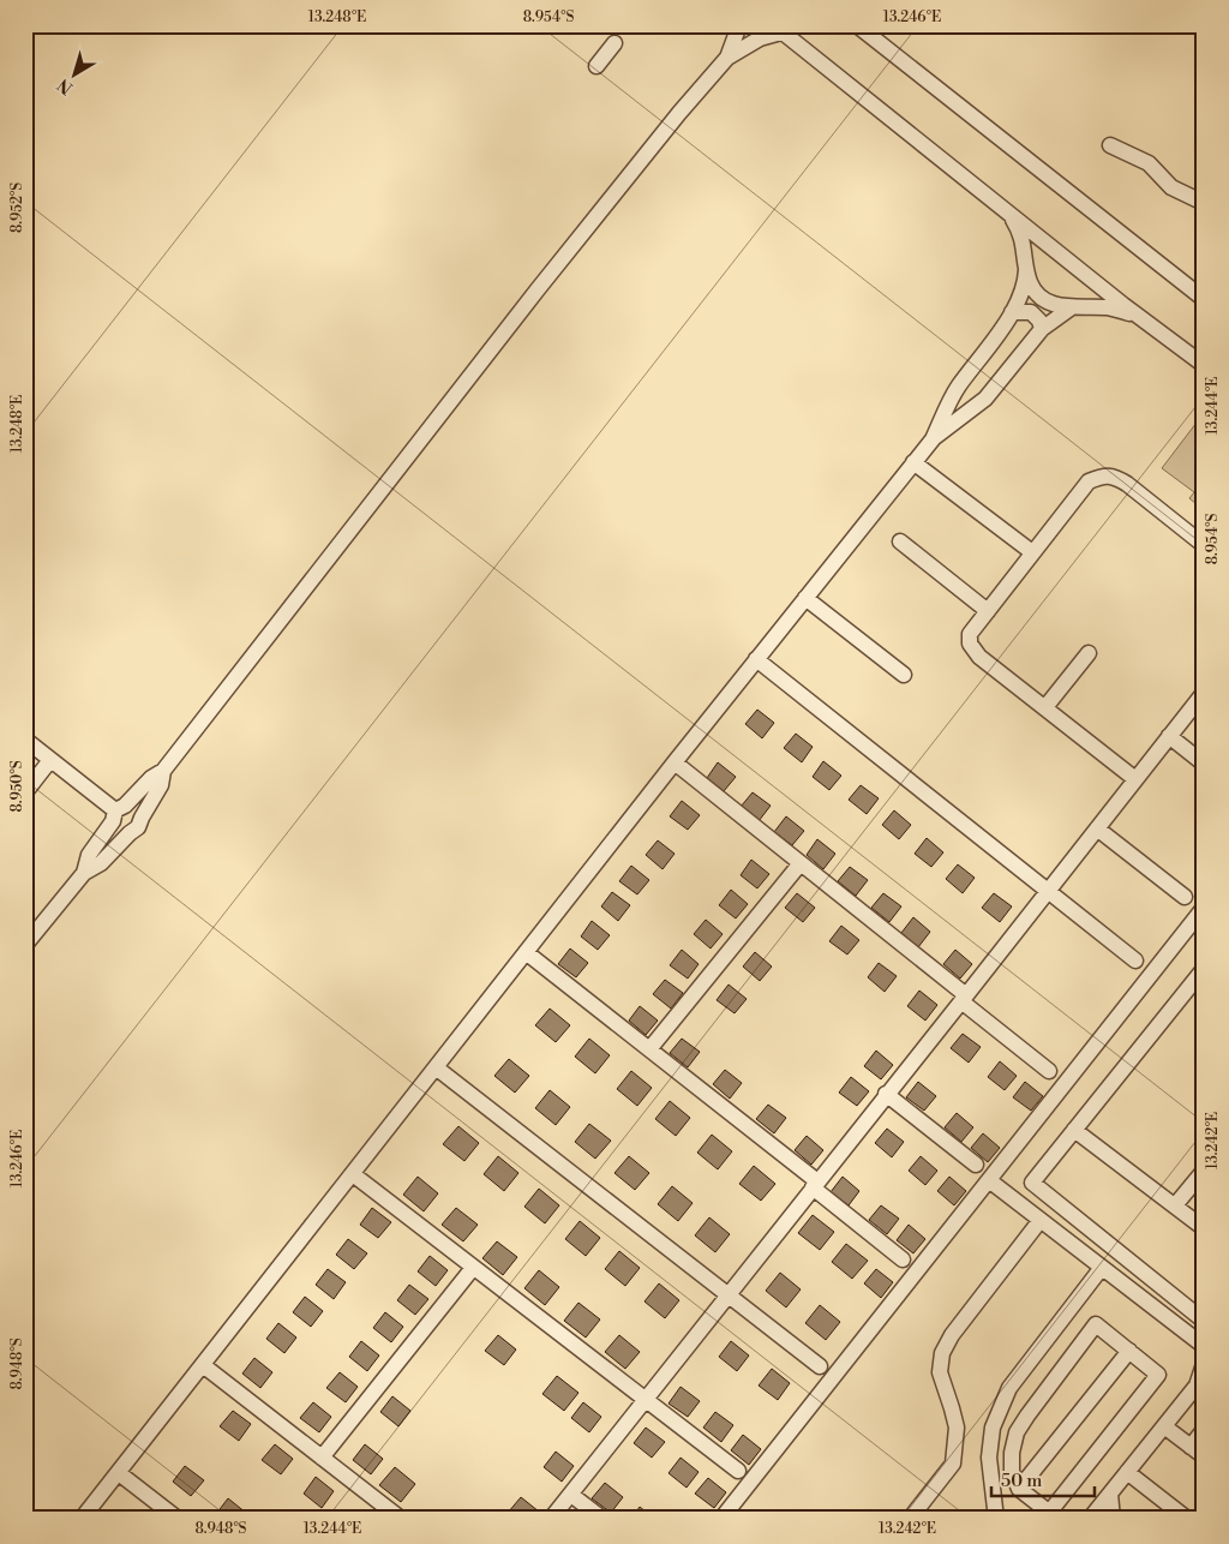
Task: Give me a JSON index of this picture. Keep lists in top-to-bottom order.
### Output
{
  "scale_bar": "50 m",
  "north": "bottom left",
  "coordinates": [
    "13.248°E",
    "8.954°S",
    "13.246°E",
    "8.952°S",
    "13.244°E",
    "8.950°S",
    "13.242°E",
    "8.948°S"
  ]
}
